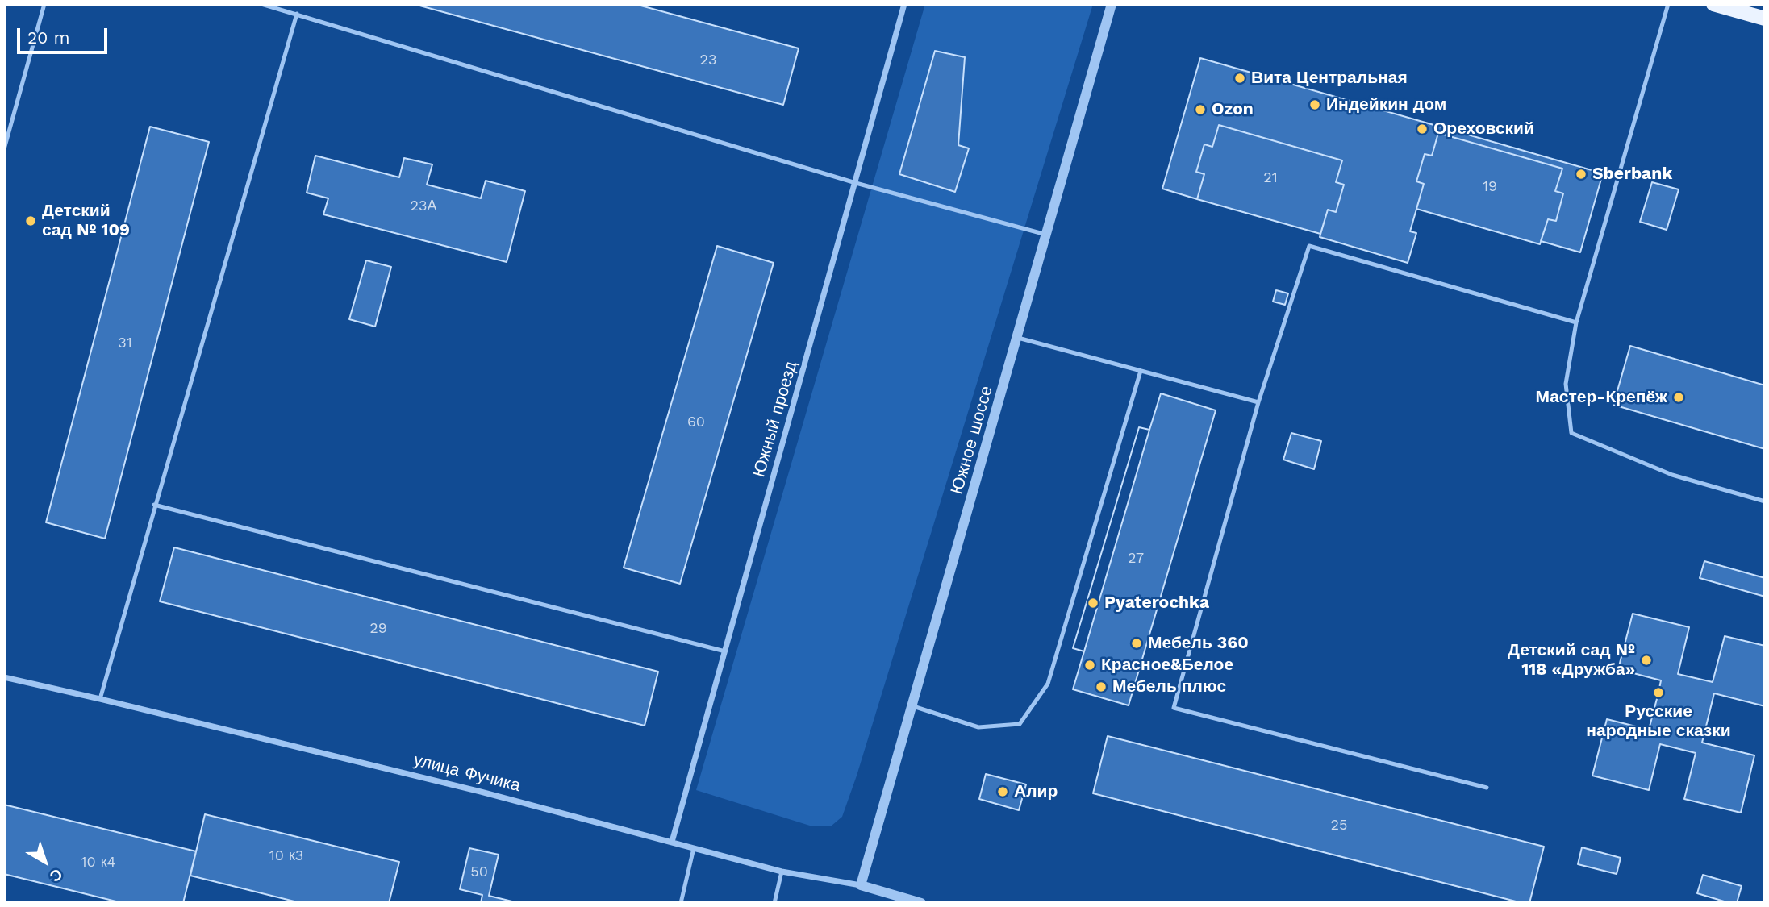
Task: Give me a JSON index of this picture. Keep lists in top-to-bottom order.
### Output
{
  "streets": {
    "street": ["Южный проезд", "Южное шоссе", "улица Фучика"]
  },
  "crossings": [
    ["Южный проезд", "улица Фучика"],
    ["Южное шоссе", "улица Фучика"]
  ],
  "places": [
    "Вита Центральная",
    "Индейкин дом",
    "Ozon",
    "Ореховский",
    "Sberbank",
    "Детский сад № 109",
    "Мастер-Крепёж",
    "Pyaterochka",
    "Мебель 360",
    "Детский сад № 118 «Дружба»",
    "Красное&Белое",
    "Мебель плюс",
    "Русские народные сказки",
    "Алир"
  ],
  "house_numbers": [
    "23",
    "21",
    "19",
    "23А",
    "31",
    "60",
    "27",
    "29",
    "25",
    "10 к3",
    "10 к4",
    "50"
  ],
  "scale_bar": "20 m",
  "north": "bottom right"
}
